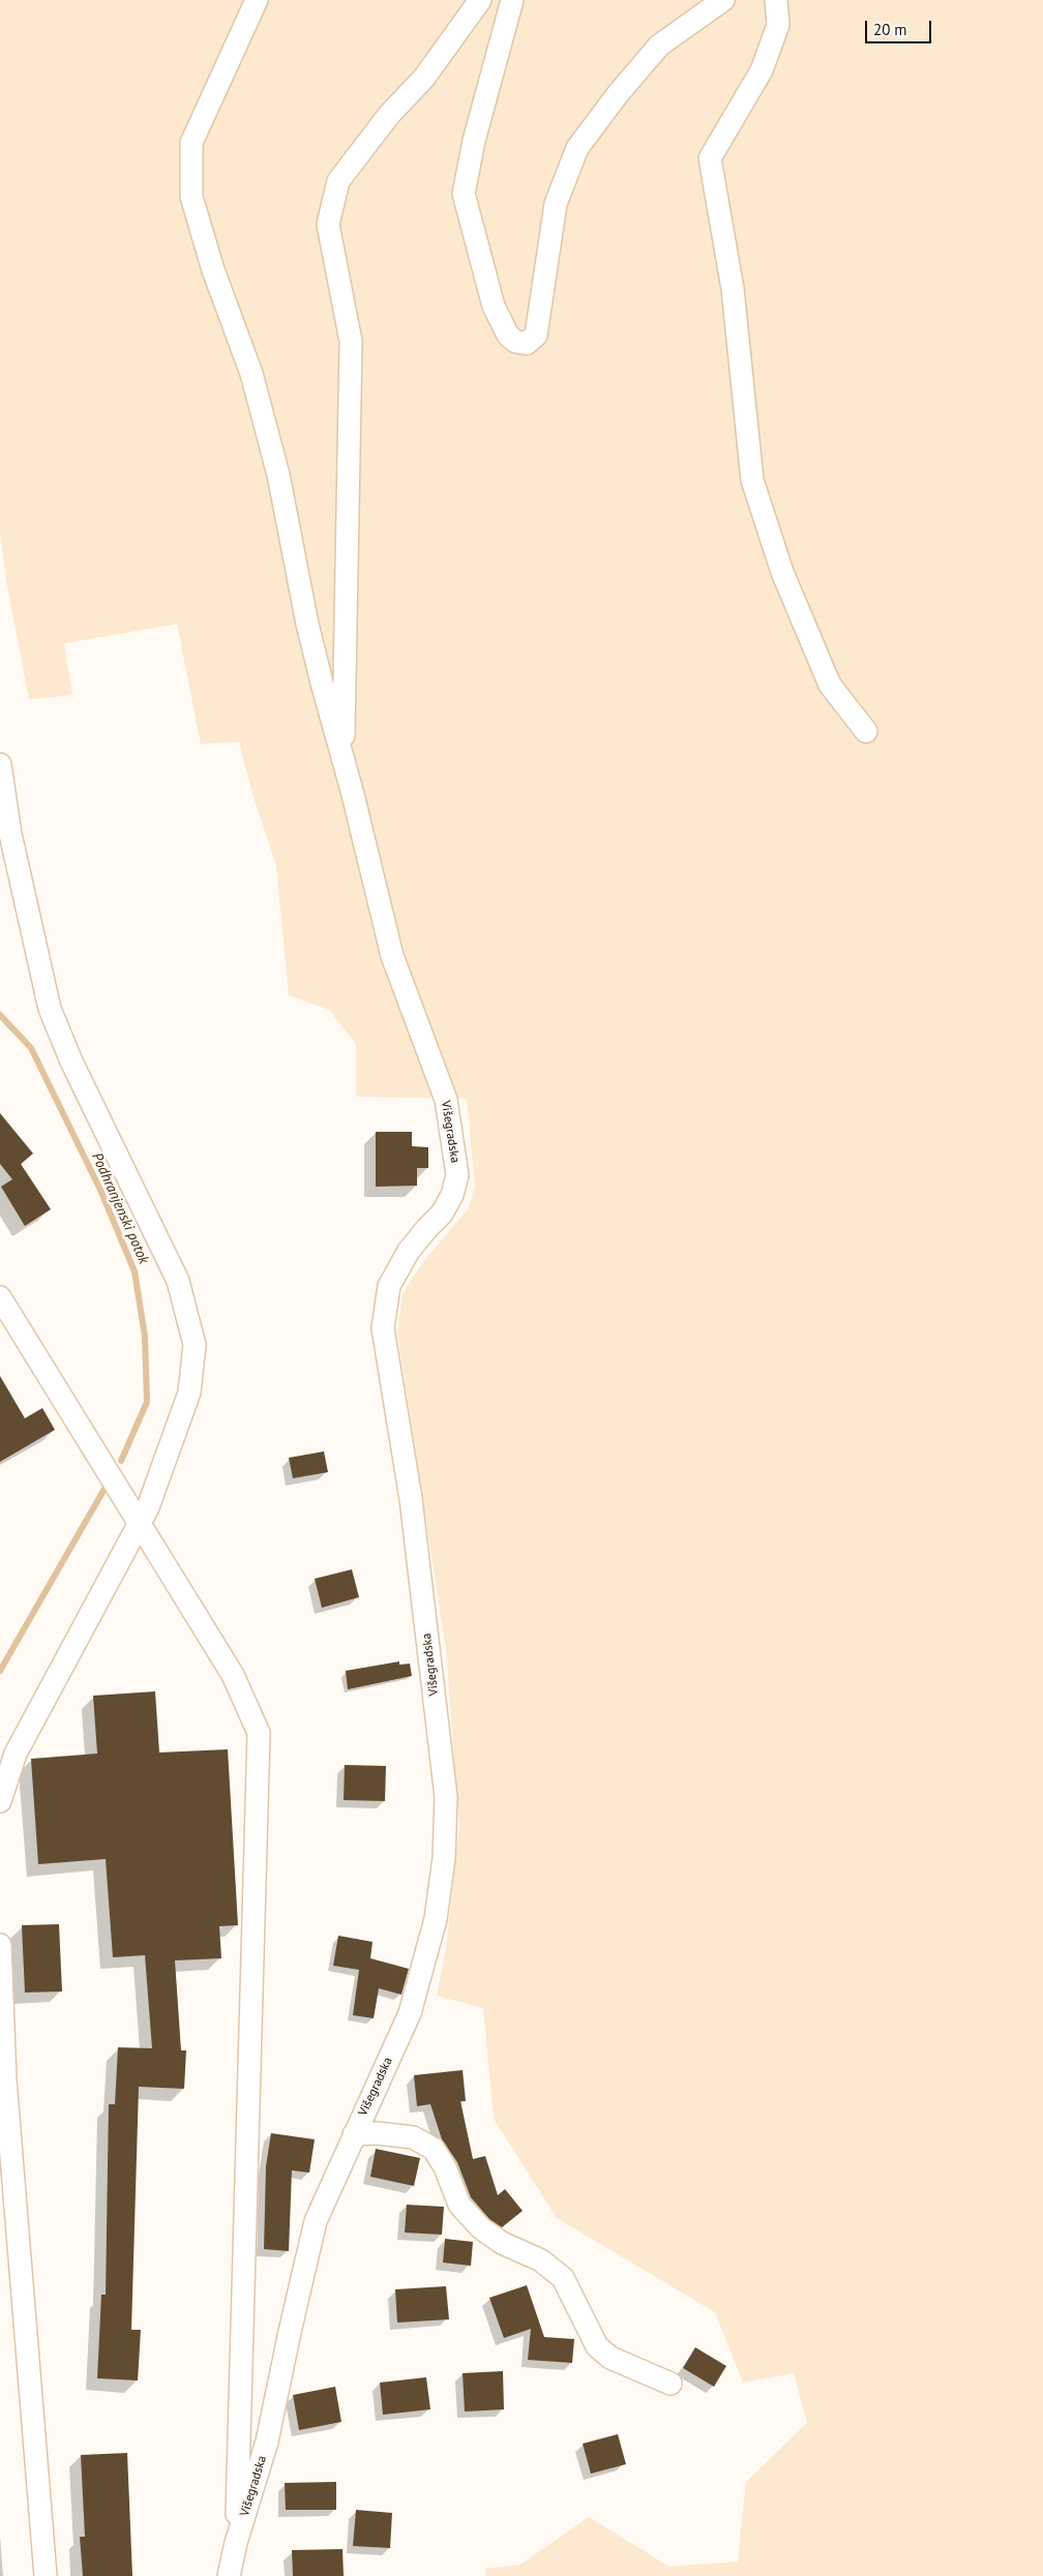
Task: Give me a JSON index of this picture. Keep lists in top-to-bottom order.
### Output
{
  "streets": {
    "street": ["Višegradska"]
  },
  "water": ["Podhranjenski potok"],
  "scale_bar": "20 m"
}
